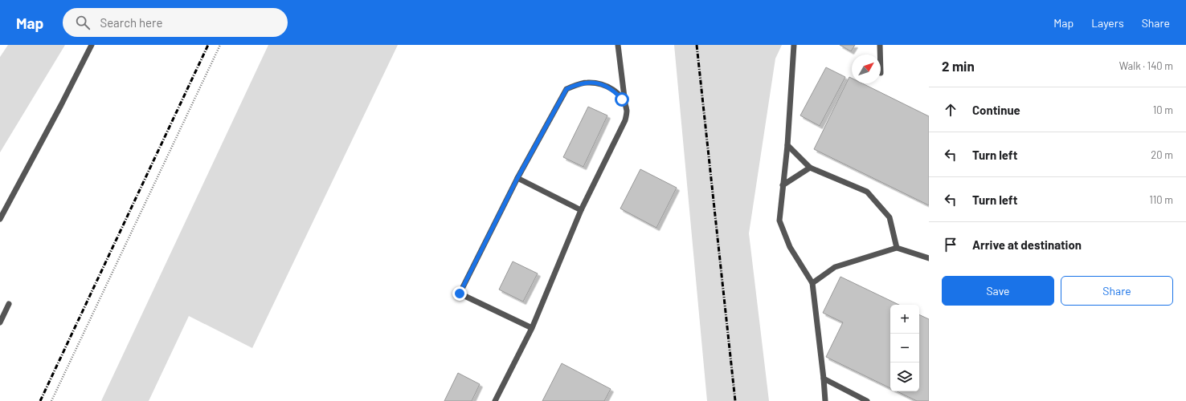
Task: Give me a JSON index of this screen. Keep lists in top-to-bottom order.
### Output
{
  "north": "top right",
  "page": {
    "header": "Map",
    "search": "Search here",
    "nav": ["Map", "Layers", "Share"],
    "heading": ["2 min", "Walk · 140 m"],
    "list": [
      ["Continue", "10 m"],
      ["Turn left", "20 m"],
      ["Turn left", "110 m"],
      "Arrive at destination"
    ],
    "buttons": ["Save", "Share"],
    "map_buttons": ["+", "−"]
  }
}
